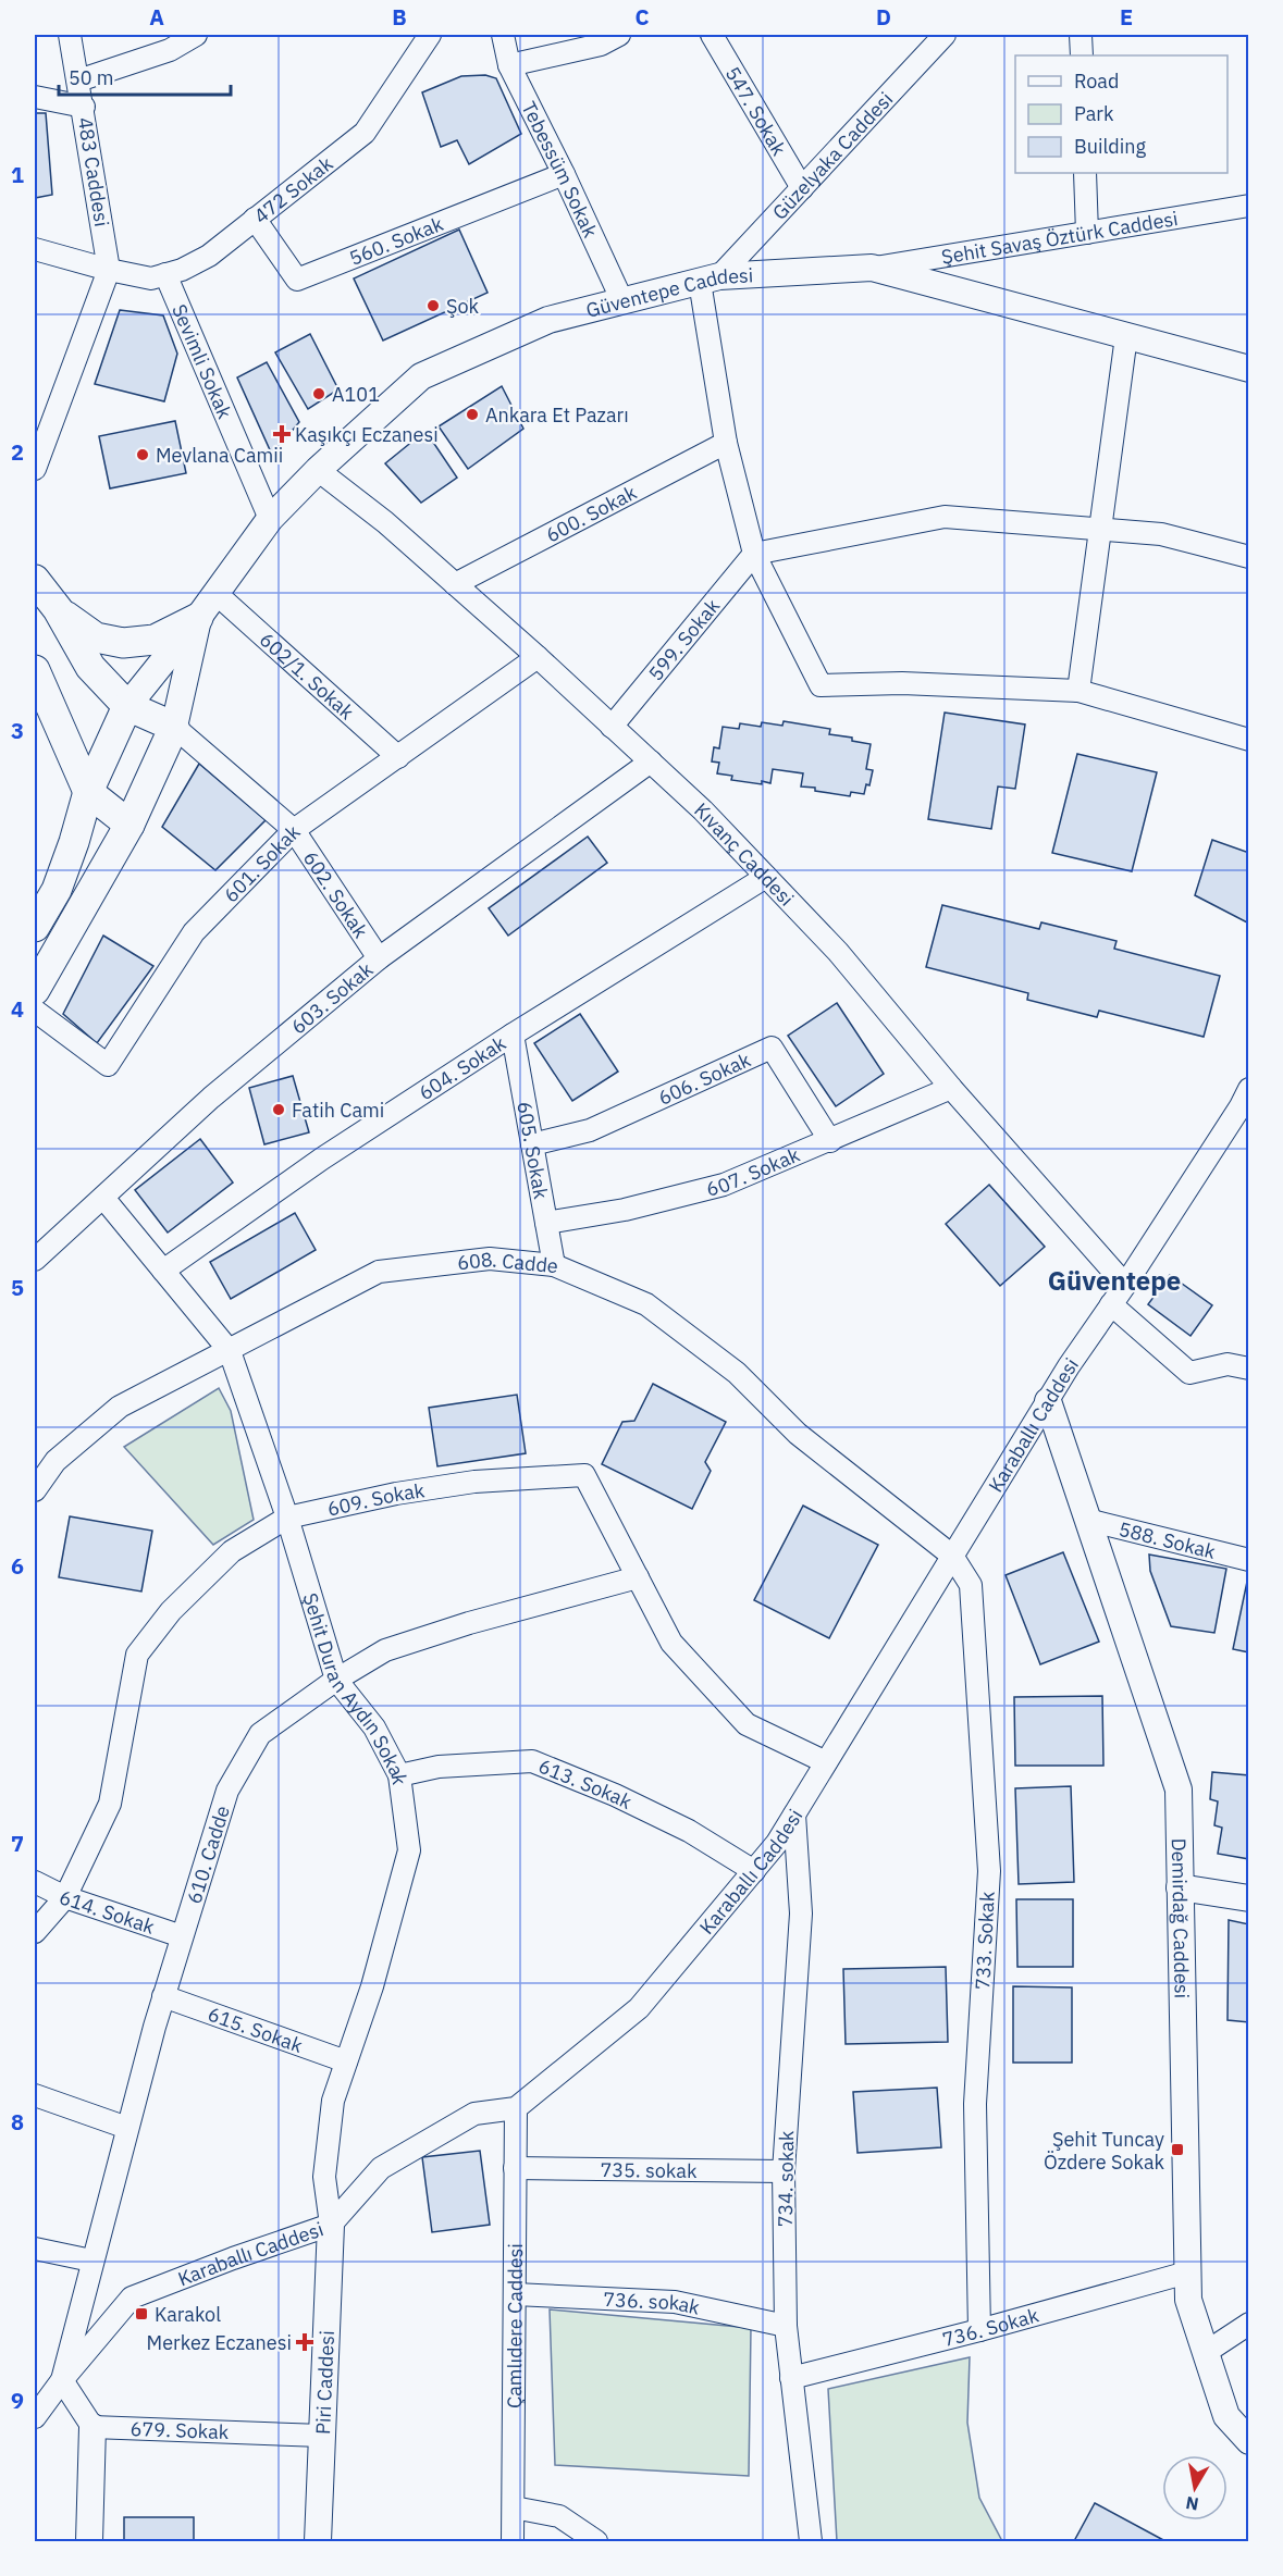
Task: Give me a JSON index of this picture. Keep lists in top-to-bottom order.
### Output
{
  "streets": {
    "street": [
      "547. Sokak",
      "Güzelyaka Caddesi",
      "Tebessüm Sokak",
      "483 Caddesi",
      "472 Sokak",
      "Şehit Savaş Öztürk Caddesi",
      "560. Sokak",
      "Güventepe Caddesi",
      "Sevimli Sokak",
      "600. Sokak",
      "599. Sokak",
      "602/1. Sokak",
      "Kıvanç Caddesi",
      "601. Sokak",
      "602. Sokak",
      "603. Sokak",
      "604. Sokak",
      "606. Sokak",
      "605. Sokak",
      "607. Sokak",
      "608. Cadde",
      "Karaballı Caddesi",
      "609. Sokak",
      "588. Sokak",
      "Şehit Duran Aydın Sokak",
      "613. Sokak",
      "610. Cadde",
      "614. Sokak",
      "Demirdağ Caddesi",
      "733. Sokak",
      "615. Sokak",
      "735. sokak",
      "734. sokak",
      "736. sokak",
      "Çamlıdere Caddesi",
      "736. Sokak",
      "Piri Caddesi",
      "679. Sokak"
    ]
  },
  "crossings": [
    ["547. Sokak", "Güzelyaka Caddesi"],
    ["Güzelyaka Caddesi", "Güventepe Caddesi"],
    ["Tebessüm Sokak", "560. Sokak"],
    ["Tebessüm Sokak", "Güventepe Caddesi"],
    ["483 Caddesi", "472 Sokak"],
    ["472 Sokak", "560. Sokak"],
    ["472 Sokak", "Sevimli Sokak"],
    ["Şehit Savaş Öztürk Caddesi", "Güventepe Caddesi"],
    ["Güventepe Caddesi", "Sevimli Sokak"],
    ["Güventepe Caddesi", "602/1. Sokak"],
    ["Güventepe Caddesi", "Kıvanç Caddesi"],
    ["600. Sokak", "Kıvanç Caddesi"],
    ["599. Sokak", "Kıvanç Caddesi"],
    ["602/1. Sokak", "601. Sokak"],
    ["Kıvanç Caddesi", "601. Sokak"],
    ["Kıvanç Caddesi", "603. Sokak"],
    ["Kıvanç Caddesi", "604. Sokak"],
    ["Kıvanç Caddesi", "607. Sokak"],
    ["Kıvanç Caddesi", "Karaballı Caddesi"],
    ["601. Sokak", "602. Sokak"],
    ["602. Sokak", "603. Sokak"],
    ["603. Sokak", "Şehit Duran Aydın Sokak"],
    ["604. Sokak", "605. Sokak"],
    ["604. Sokak", "Şehit Duran Aydın Sokak"],
    ["606. Sokak", "605. Sokak"],
    ["606. Sokak", "607. Sokak"],
    ["605. Sokak", "607. Sokak"],
    ["605. Sokak", "608. Cadde"],
    ["608. Cadde", "Karaballı Caddesi"],
    ["608. Cadde", "Şehit Duran Aydın Sokak"],
    ["608. Cadde", "733. Sokak"],
    ["Karaballı Caddesi", "609. Sokak"],
    ["Karaballı Caddesi", "Şehit Duran Aydın Sokak"],
    ["Karaballı Caddesi", "613. Sokak"],
    ["Karaballı Caddesi", "610. Cadde"],
    ["Karaballı Caddesi", "Demirdağ Caddesi"],
    ["Karaballı Caddesi", "733. Sokak"],
    ["Karaballı Caddesi", "734. sokak"],
    ["Karaballı Caddesi", "Çamlıdere Caddesi"],
    ["Karaballı Caddesi", "Piri Caddesi"],
    ["609. Sokak", "Şehit Duran Aydın Sokak"],
    ["609. Sokak", "610. Cadde"],
    ["609. Sokak", "614. Sokak"],
    ["588. Sokak", "Demirdağ Caddesi"],
    ["Şehit Duran Aydın Sokak", "613. Sokak"],
    ["Şehit Duran Aydın Sokak", "610. Cadde"],
    ["Şehit Duran Aydın Sokak", "615. Sokak"],
    ["Şehit Duran Aydın Sokak", "Piri Caddesi"],
    ["610. Cadde", "614. Sokak"],
    ["610. Cadde", "615. Sokak"],
    ["Demirdağ Caddesi", "736. Sokak"],
    ["733. Sokak", "736. Sokak"],
    ["735. sokak", "734. sokak"],
    ["735. sokak", "Çamlıdere Caddesi"],
    ["734. sokak", "736. sokak"],
    ["734. sokak", "736. Sokak"],
    ["736. sokak", "Çamlıdere Caddesi"],
    ["Piri Caddesi", "679. Sokak"]
  ],
  "districts": ["Güventepe"],
  "places": {
    "other": [
      "Şok",
      "A101",
      "Ankara Et Pazarı",
      "Mevlana Camii",
      "Fatih Cami"
    ],
    "health": ["Kaşıkçı Eczanesi", "Merkez Eczanesi"],
    "transit": ["Şehit Tuncay Özdere Sokak", "Karakol"]
  },
  "legend": ["Road", "Park", "Building"],
  "scale_bar": "50 m",
  "north": "bottom",
  "grid": {
    "columns": [
      "A",
      "B",
      "C",
      "D",
      "E"
    ],
    "rows": [
      "1",
      "2",
      "3",
      "4",
      "5",
      "6",
      "7",
      "8",
      "9"
    ]
  }
}
